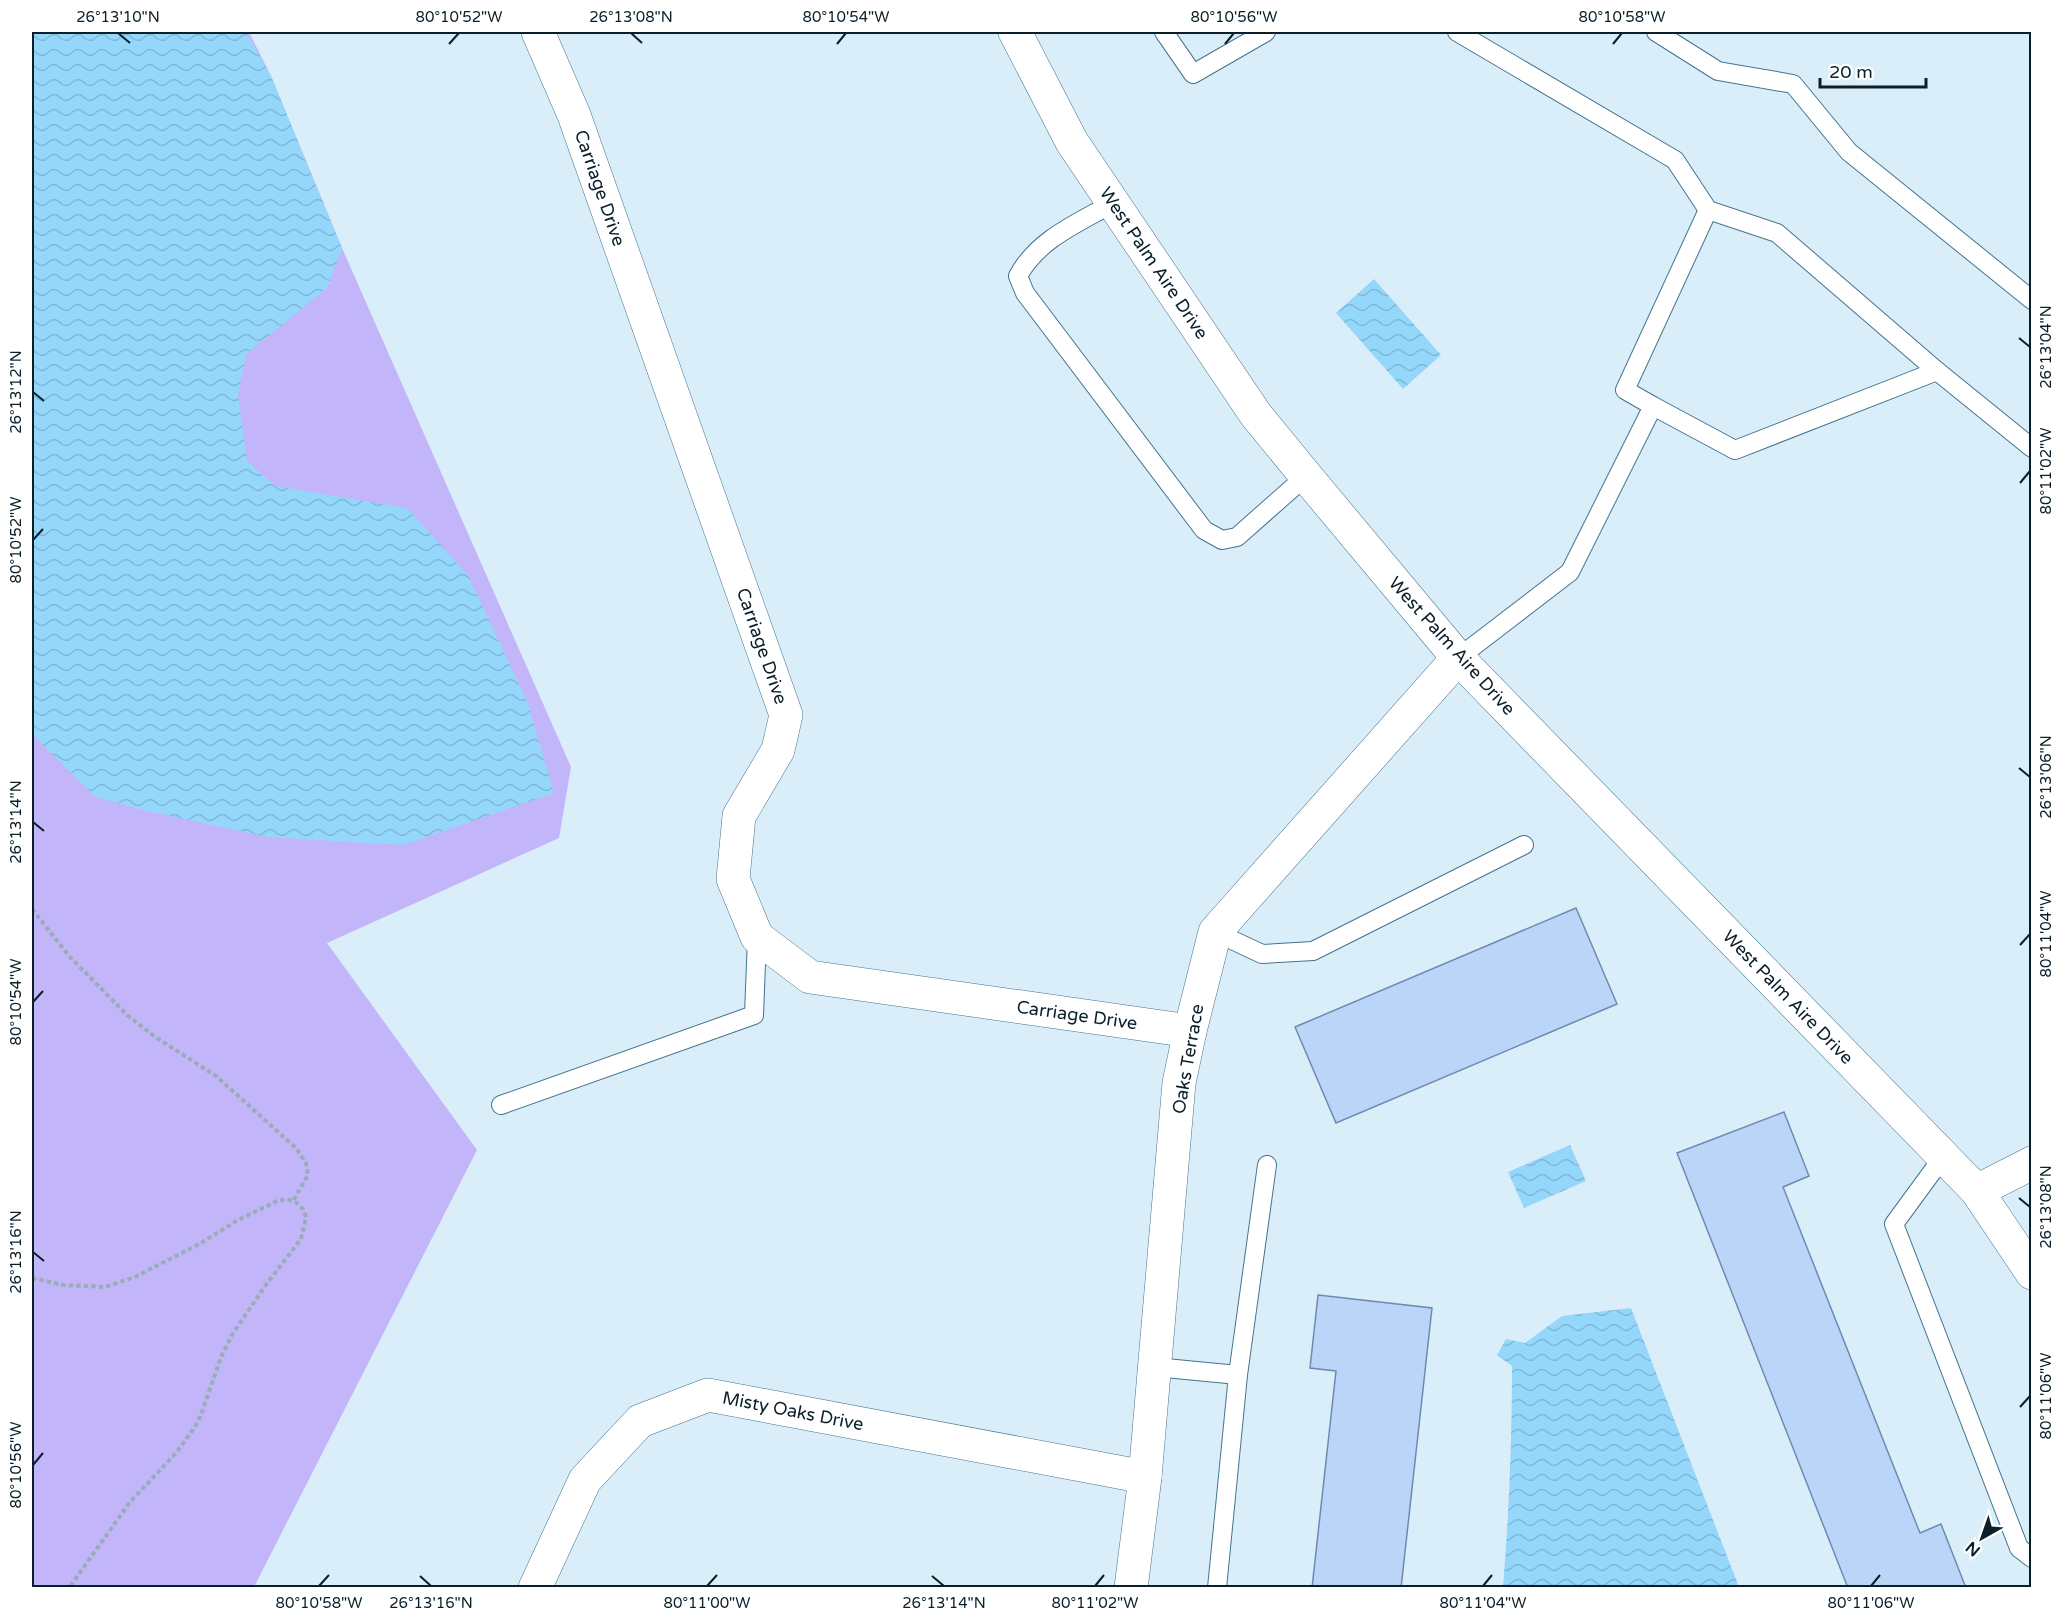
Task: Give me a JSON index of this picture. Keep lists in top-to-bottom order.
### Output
{
  "streets": {
    "street": [
      "Carriage Drive",
      "West Palm Aire Drive",
      "Oaks Terrace",
      "Misty Oaks Drive"
    ]
  },
  "crossings": [
    ["Carriage Drive", "Oaks Terrace"],
    ["West Palm Aire Drive", "Oaks Terrace"],
    ["Oaks Terrace", "Misty Oaks Drive"]
  ],
  "scale_bar": "20 m",
  "north": "bottom left",
  "coordinates": [
    "26°13'10\"N",
    "80°10'52\"W",
    "26°13'08\"N",
    "80°10'54\"W",
    "80°10'56\"W",
    "80°10'58\"W",
    "26°13'04\"N",
    "26°13'12\"N",
    "80°11'02\"W",
    "26°13'06\"N",
    "26°13'14\"N",
    "80°11'04\"W",
    "26°13'16\"N",
    "80°11'06\"W",
    "80°11'00\"W"
  ]
}
